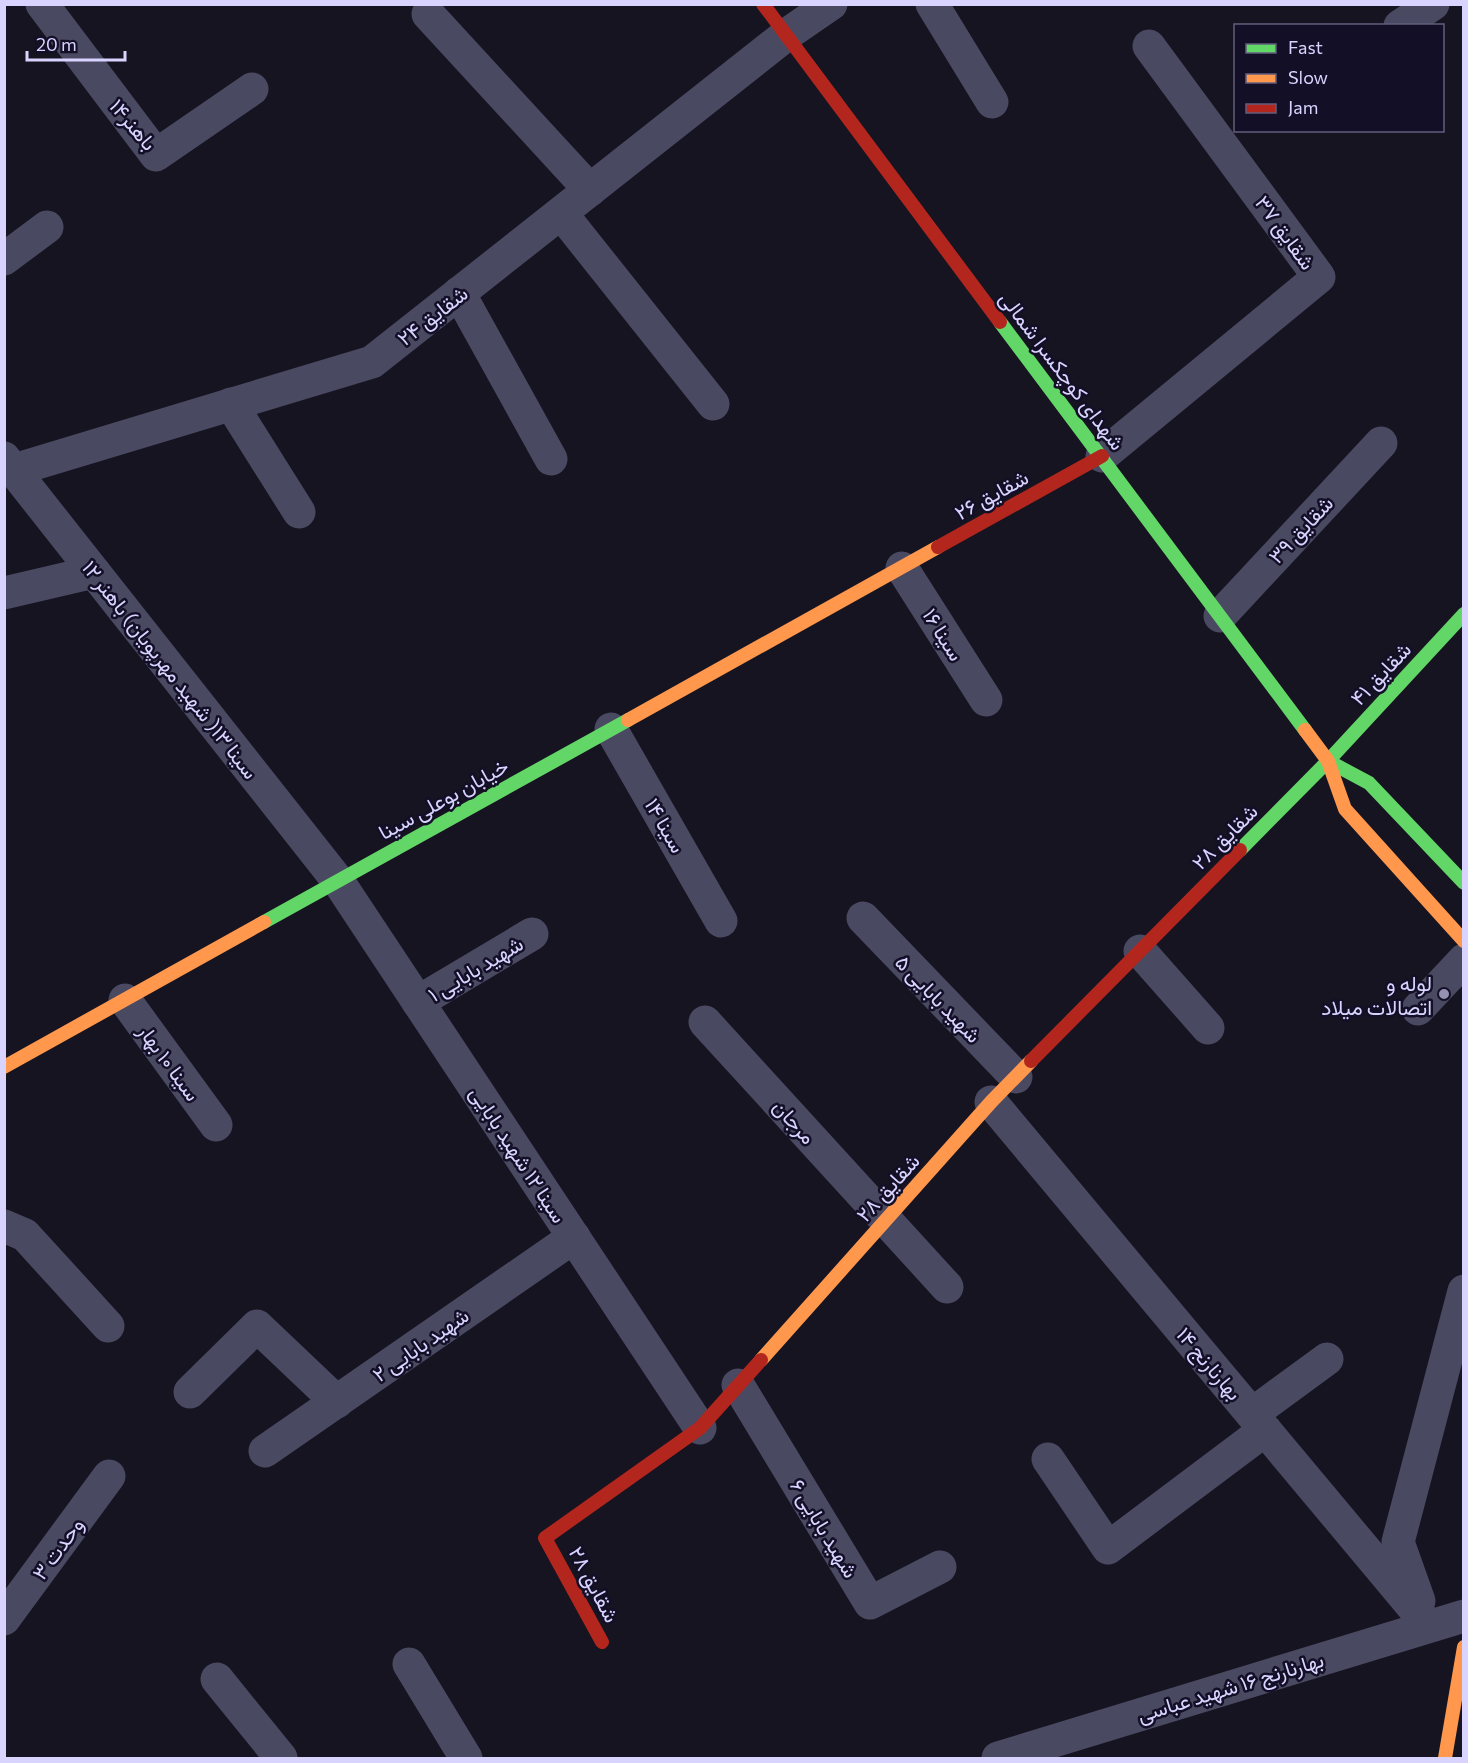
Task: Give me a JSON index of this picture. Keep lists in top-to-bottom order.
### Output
{
  "streets": {
    "main road": [
      "شهدای کوچکسرا شمالی",
      "شقایق ۲۶",
      "شقایق ۴۱",
      "خیابان بوعلی سینا",
      "شقایق ۲۸"
    ],
    "street": [
      "باهنر۱۴",
      "شقایق ۳۷",
      "شقایق ۲۴",
      "شقایق ۳۹",
      "سینا ۱۶",
      "سینا ۱۳( شهید مهرپویان) باهنر ۱۲",
      "سینا ۱۴",
      "شهید بابایی ۱",
      "شهید بابایی ۵",
      "سینا ۱۰ بهار",
      "مرجان",
      "سینا ۱۲ شهید بابایی",
      "شهید بابایی ۲",
      "بهارنارنج ۱۴",
      "شهید بابایی ۶",
      "وحدت ۳",
      "بهارنارنج ۱۶ شهید عباسی"
    ]
  },
  "crossings": [
    ["شقایق ۳۷", "شهدای کوچکسرا شمالی"],
    ["شقایق ۳۷", "شقایق ۲۶"],
    ["شقایق ۲۴", "شهدای کوچکسرا شمالی"],
    ["شقایق ۲۴", "سینا ۱۳( شهید مهرپویان) باهنر ۱۲"],
    ["شهدای کوچکسرا شمالی", "شقایق ۲۶"],
    ["شهدای کوچکسرا شمالی", "شقایق ۳۹"],
    ["شهدای کوچکسرا شمالی", "شقایق ۴۱"],
    ["شهدای کوچکسرا شمالی", "شقایق ۲۸"],
    ["شقایق ۲۶", "سینا ۱۶"],
    ["شقایق ۲۶", "خیابان بوعلی سینا"],
    ["سینا ۱۶", "خیابان بوعلی سینا"],
    ["سینا ۱۳( شهید مهرپویان) باهنر ۱۲", "خیابان بوعلی سینا"],
    ["سینا ۱۳( شهید مهرپویان) باهنر ۱۲", "سینا ۱۲ شهید بابایی"],
    ["شقایق ۴۱", "شقایق ۲۸"],
    ["خیابان بوعلی سینا", "سینا ۱۴"],
    ["خیابان بوعلی سینا", "سینا ۱۰ بهار"],
    ["خیابان بوعلی سینا", "سینا ۱۲ شهید بابایی"],
    ["شقایق ۲۸", "شهید بابایی ۵"],
    ["شقایق ۲۸", "مرجان"],
    ["شقایق ۲۸", "سینا ۱۲ شهید بابایی"],
    ["شقایق ۲۸", "بهارنارنج ۱۴"],
    ["شقایق ۲۸", "شهید بابایی ۶"],
    ["شهید بابایی ۱", "سینا ۱۲ شهید بابایی"],
    ["سینا ۱۲ شهید بابایی", "شهید بابایی ۲"],
    ["بهارنارنج ۱۴", "بهارنارنج ۱۶ شهید عباسی"]
  ],
  "places": ["لوله و اتصالات میلاد"],
  "legend": ["Fast", "Slow", "Jam"],
  "scale_bar": "20 m"
}
